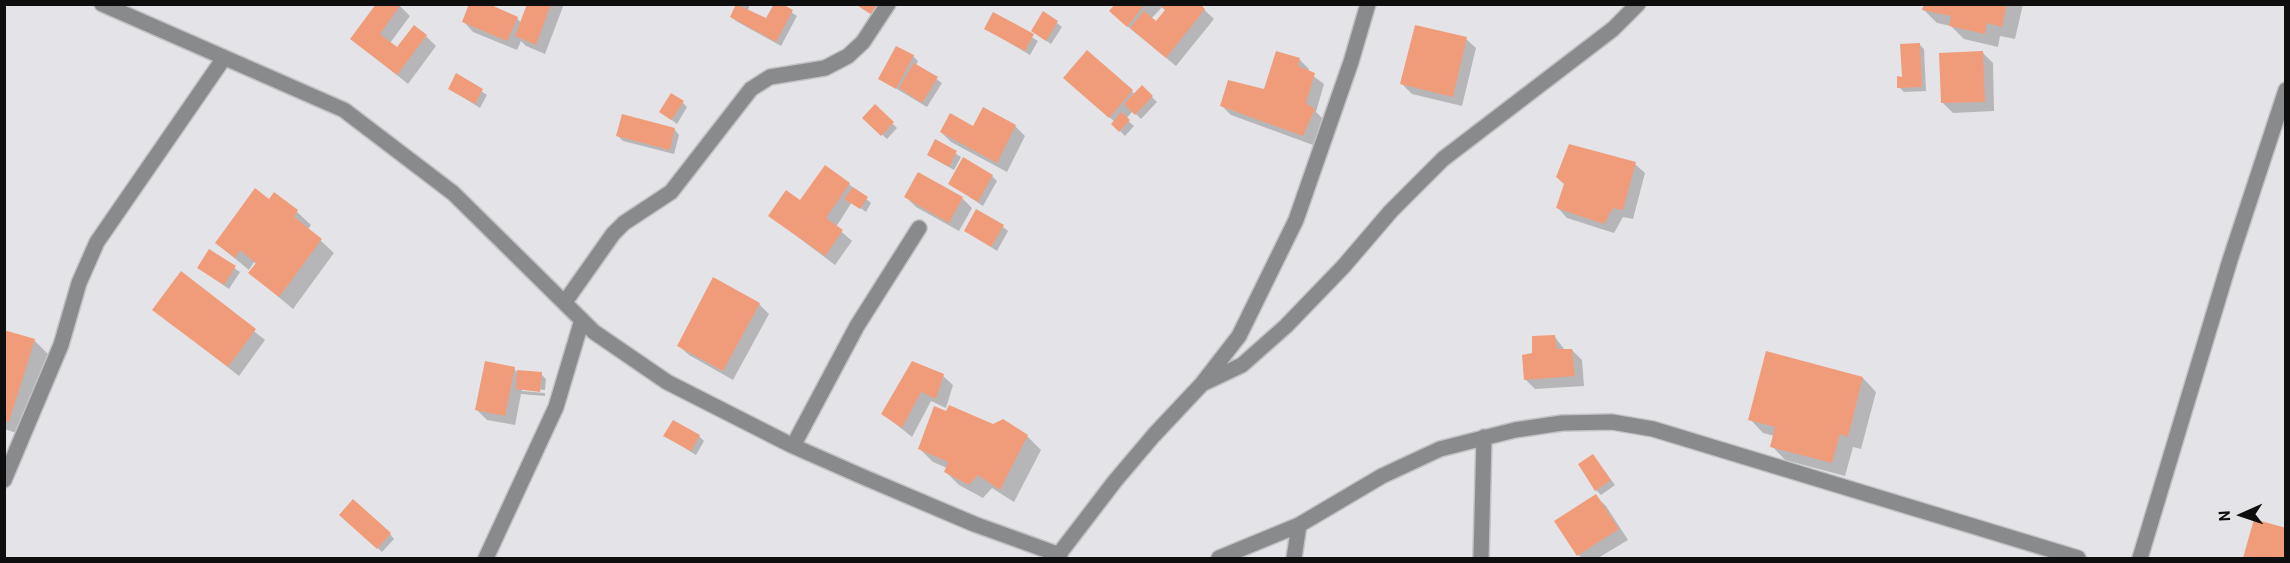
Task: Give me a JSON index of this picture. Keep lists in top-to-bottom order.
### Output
{
  "north": "left"
}
